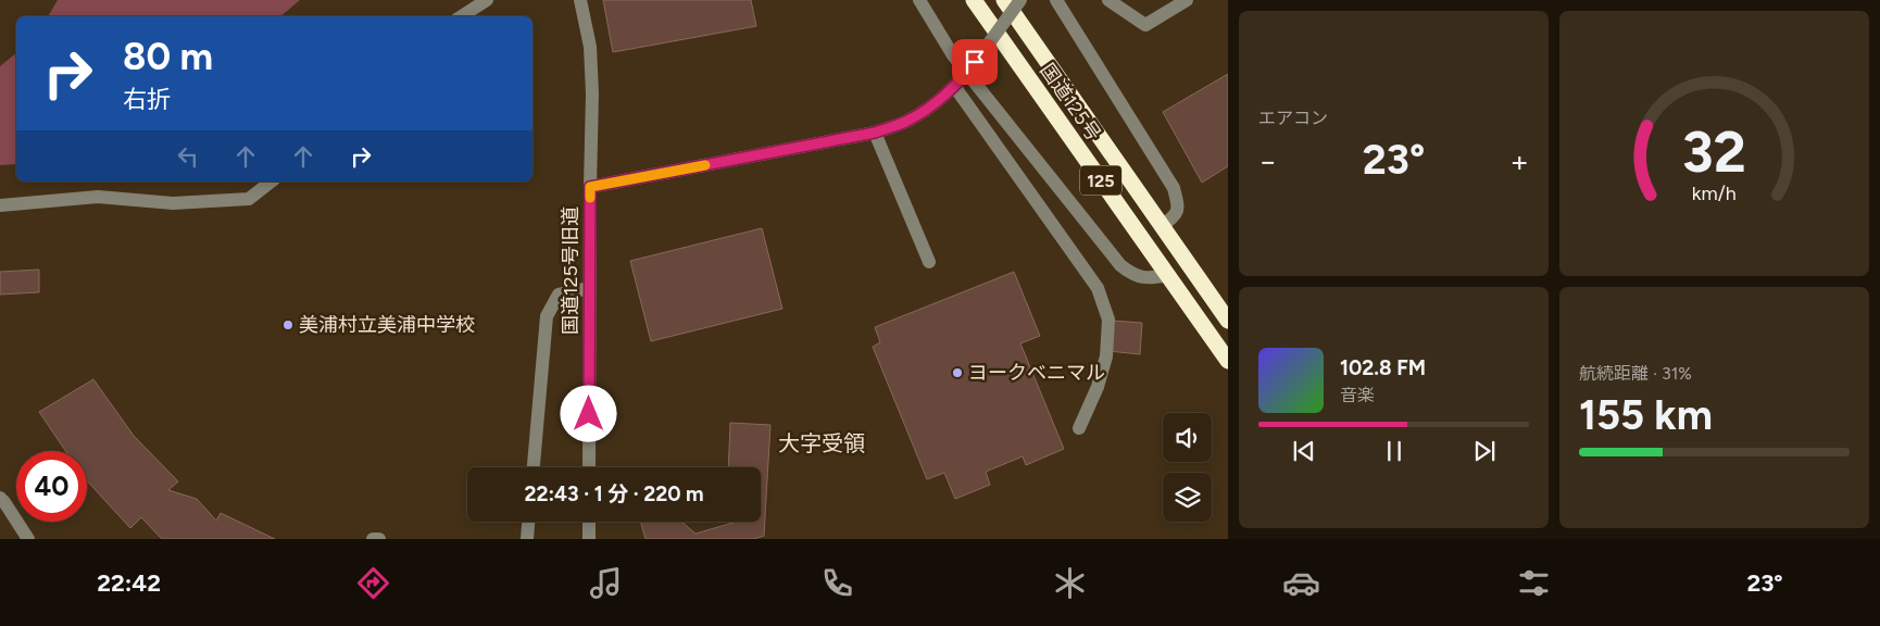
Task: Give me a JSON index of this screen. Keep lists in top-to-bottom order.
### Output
{
  "streets": {
    "highway": ["国道125号", "125"],
    "street": ["国道125号旧道"]
  },
  "districts": ["大字受領"],
  "places": ["美浦村立美浦中学校", "ヨークベニマル"],
  "page": {
    "tile": [
      "エアコン",
      ["航続距離 · 31%", "155 km"]
    ],
    "turn": ["80 m", "右折"],
    "heat": ["−", "23°", "+"],
    "song": ["102.8 FM", "音楽"],
    "limit": "40",
    "trip": "22:43 · 1 分 · 220 m",
    "tabs": ["22:42", "23°"],
    "gauge": ["32", "km/h"]
  }
}
